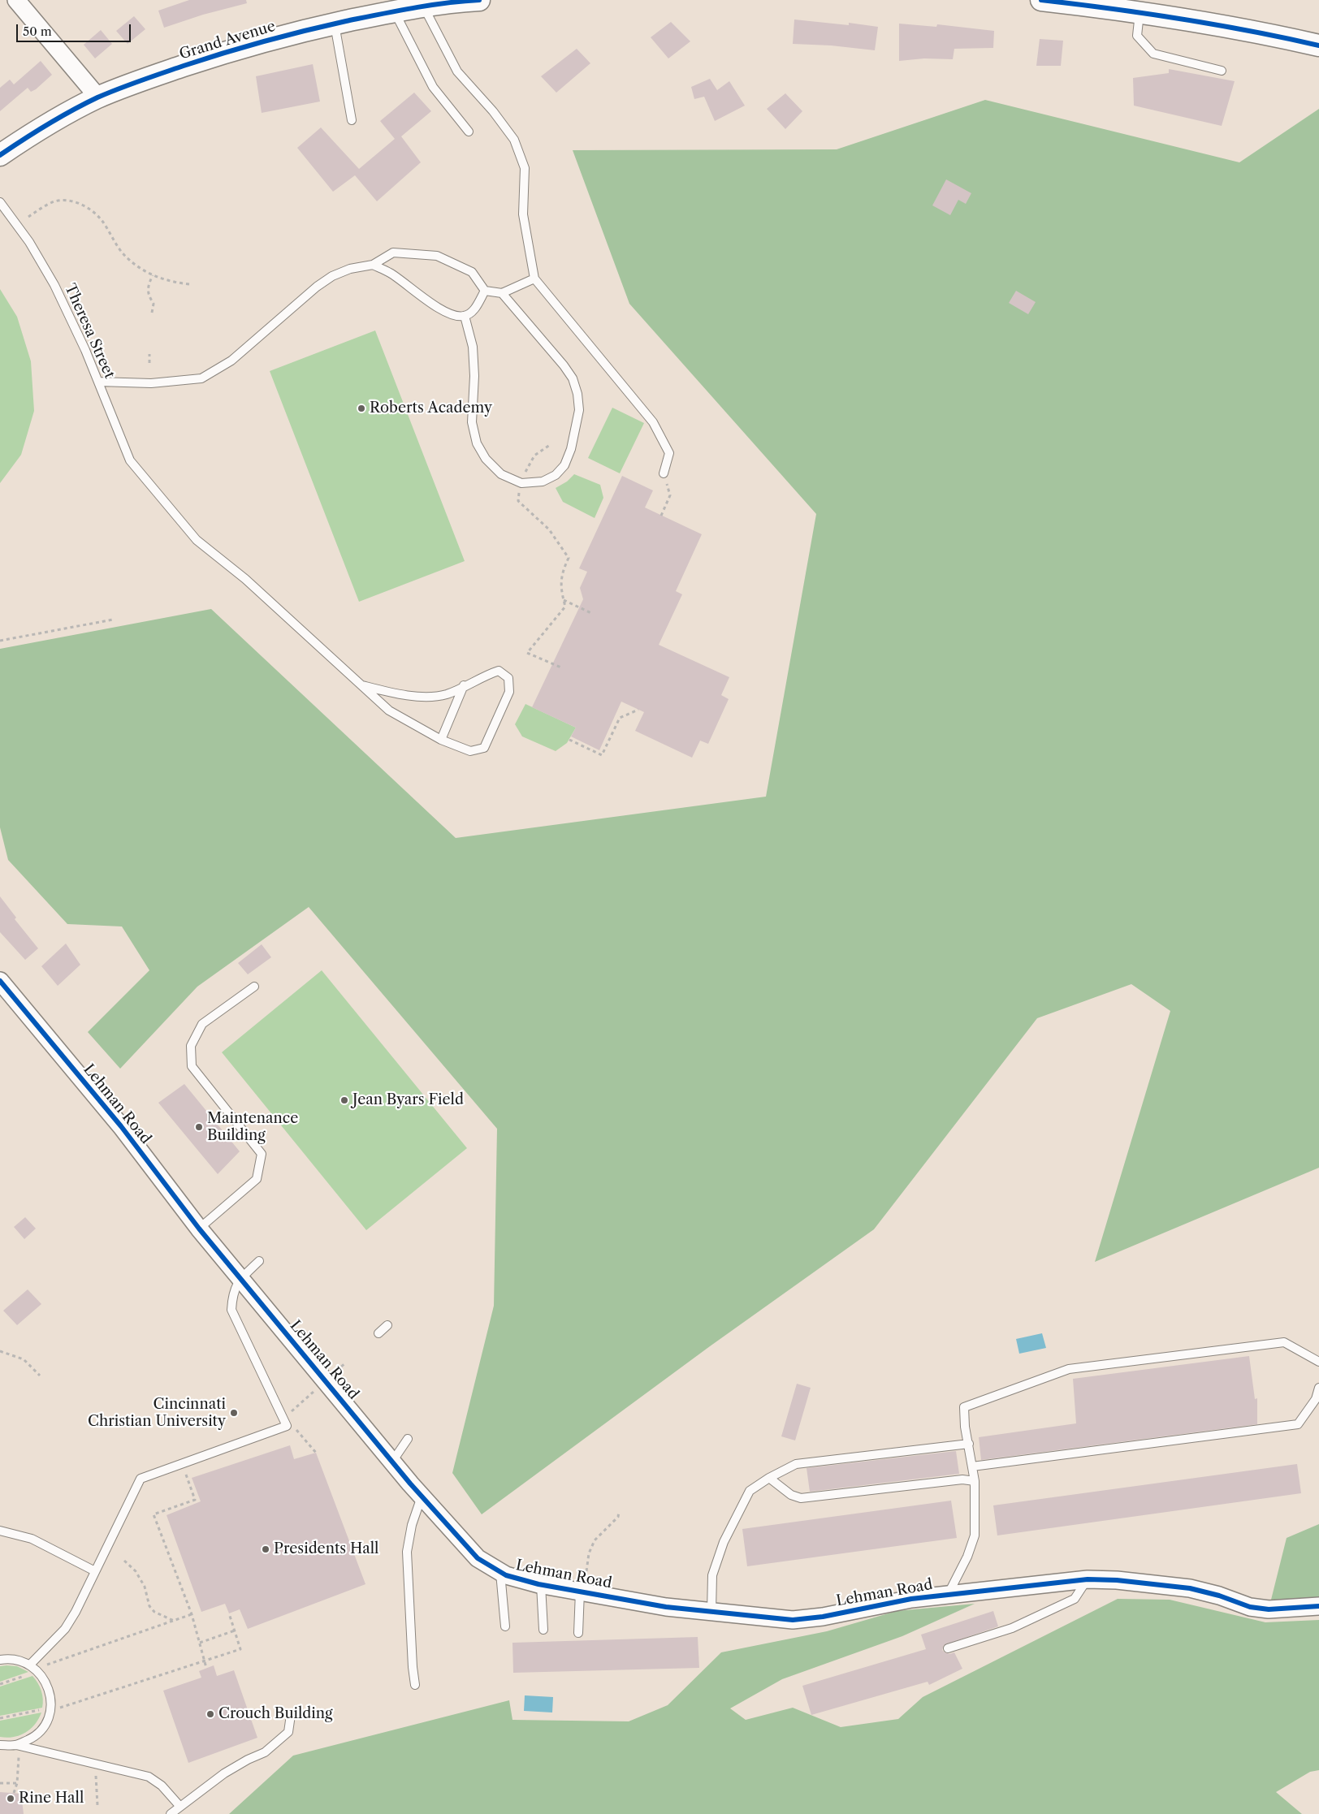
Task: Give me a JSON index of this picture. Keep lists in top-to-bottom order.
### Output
{
  "streets": {
    "street": ["Grand Avenue", "Lehman Road"],
    "lane": ["Theresa Street"]
  },
  "places": [
    "Roberts Academy",
    "Jean Byars Field",
    "Maintenance Building",
    "Cincinnati Christian University",
    "Presidents Hall",
    "Crouch Building",
    "Rine Hall"
  ],
  "scale_bar": "50 m"
}
